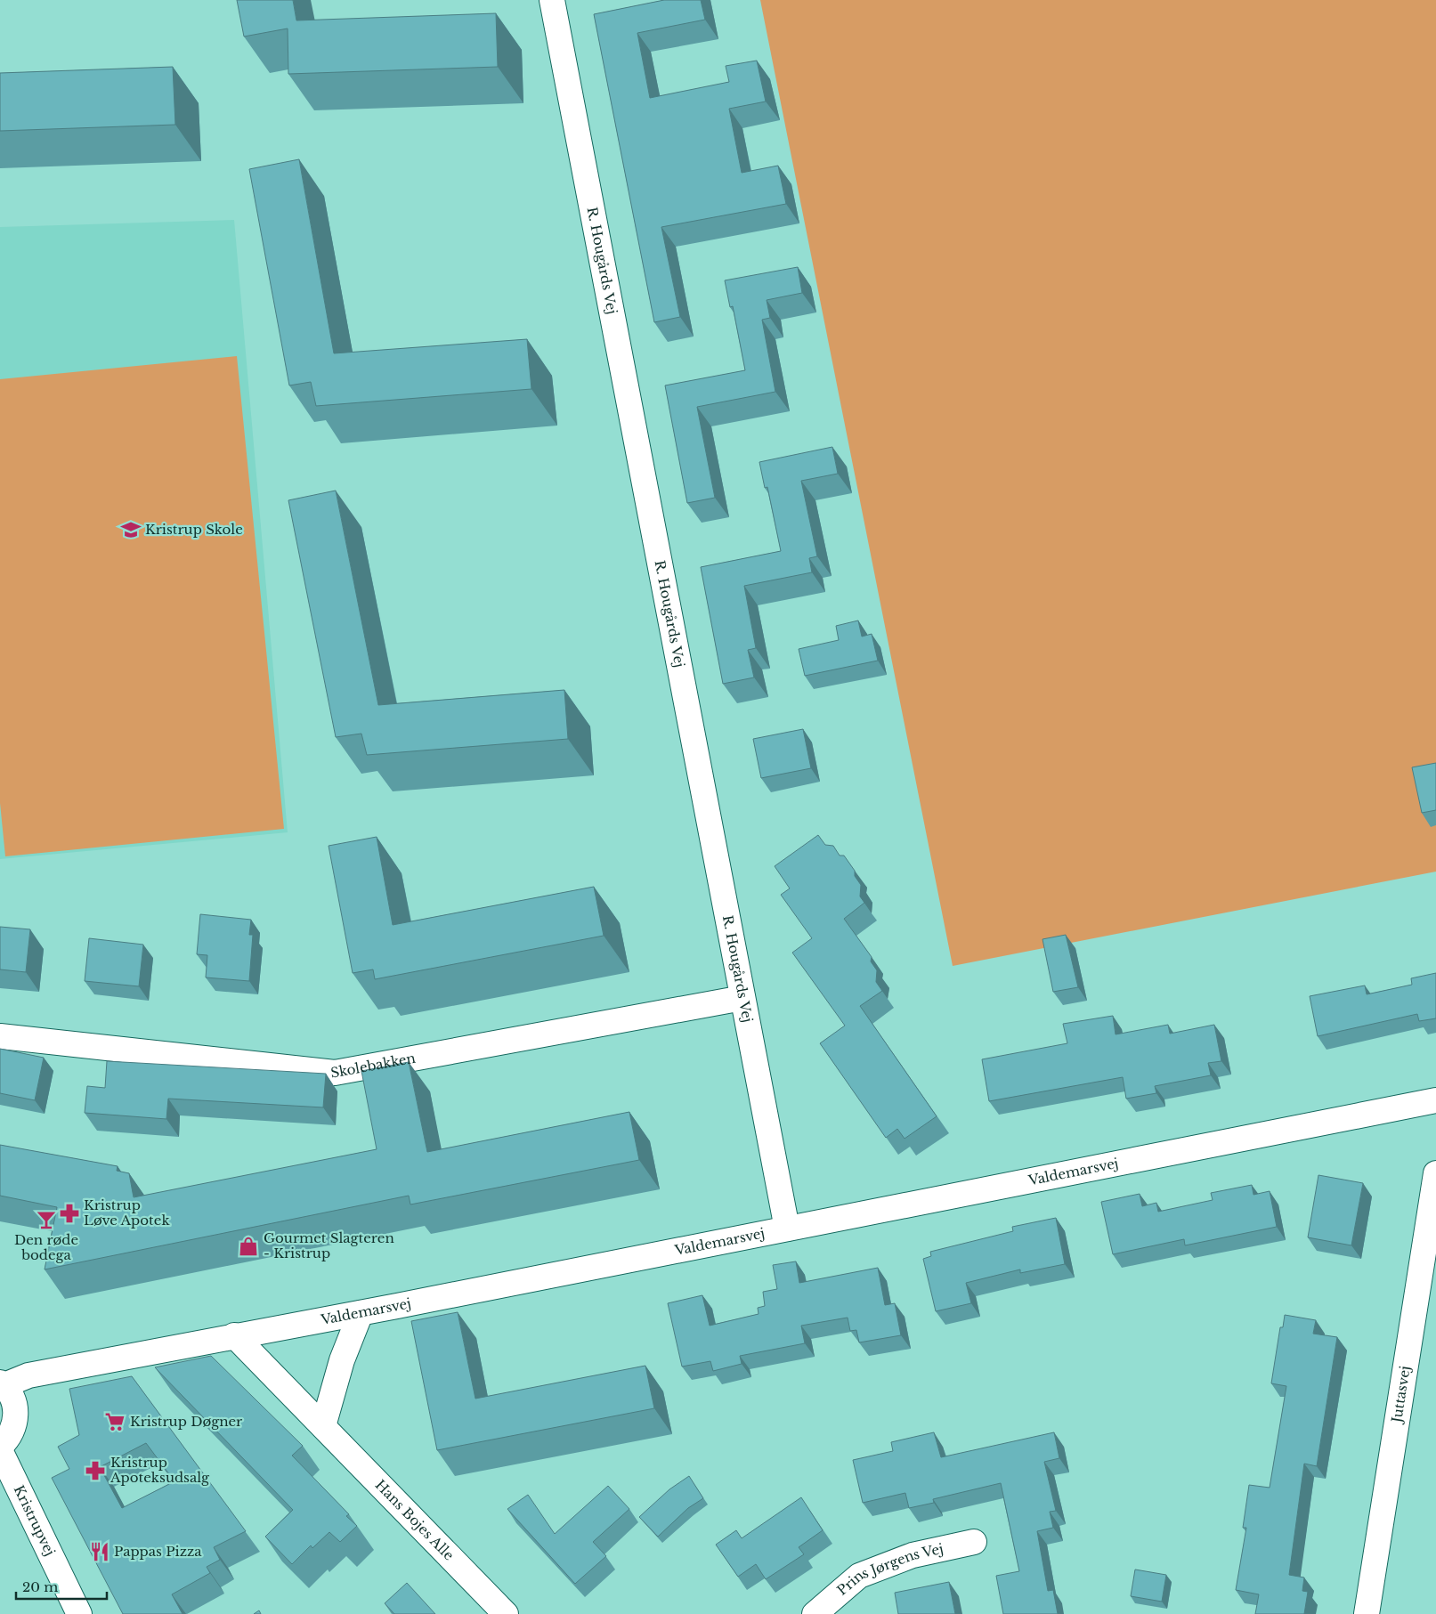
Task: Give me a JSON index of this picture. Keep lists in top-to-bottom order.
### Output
{
  "streets": {
    "street": [
      "R. Hougårds Vej",
      "Skolebakken",
      "Valdemarsvej",
      "Juttasvej",
      "Kristrupvej",
      "Hans Bojes Alle",
      "Prins Jørgens Vej"
    ]
  },
  "crossings": [
    ["R. Hougårds Vej", "Skolebakken"],
    ["R. Hougårds Vej", "Valdemarsvej"],
    ["Valdemarsvej", "Hans Bojes Alle"]
  ],
  "places": {
    "school or university": ["Kristrup Skole"],
    "pharmacy": ["Kristrup Løve Apotek", "Kristrup Apoteksudsalg"],
    "bar": ["Den røde bodega"],
    "shop": ["Gourmet Slagteren - Kristrup"],
    "supermarket": ["Kristrup Døgner"],
    "restaurant": ["Pappas Pizza"]
  },
  "scale_bar": "20 m"
}
